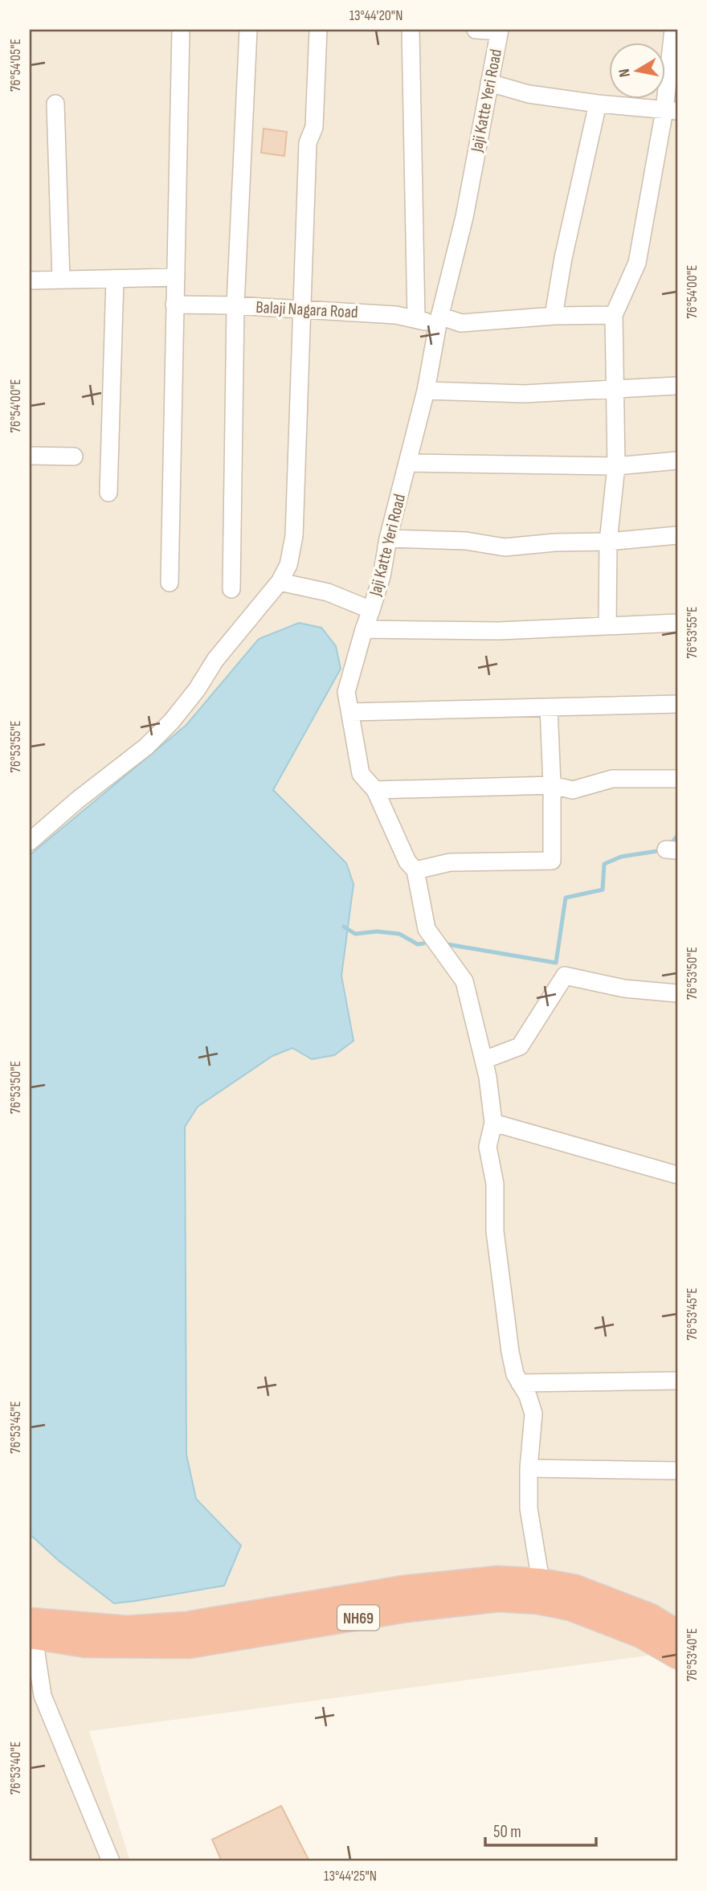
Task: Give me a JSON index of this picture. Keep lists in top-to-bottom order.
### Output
{
  "streets": {
    "highway": ["NH69"],
    "street": ["Jaji Katte Yeri Road", "Balaji Nagara Road"]
  },
  "crossings": [
    ["Jaji Katte Yeri Road", "Balaji Nagara Road"]
  ],
  "scale_bar": "50 m",
  "north": "left",
  "coordinates": [
    "13°44'20\"N",
    "76°54'05\"E",
    "76°54'00\"E",
    "76°53'55\"E",
    "76°53'50\"E",
    "76°53'45\"E",
    "76°53'40\"E",
    "13°44'25\"N"
  ]
}
